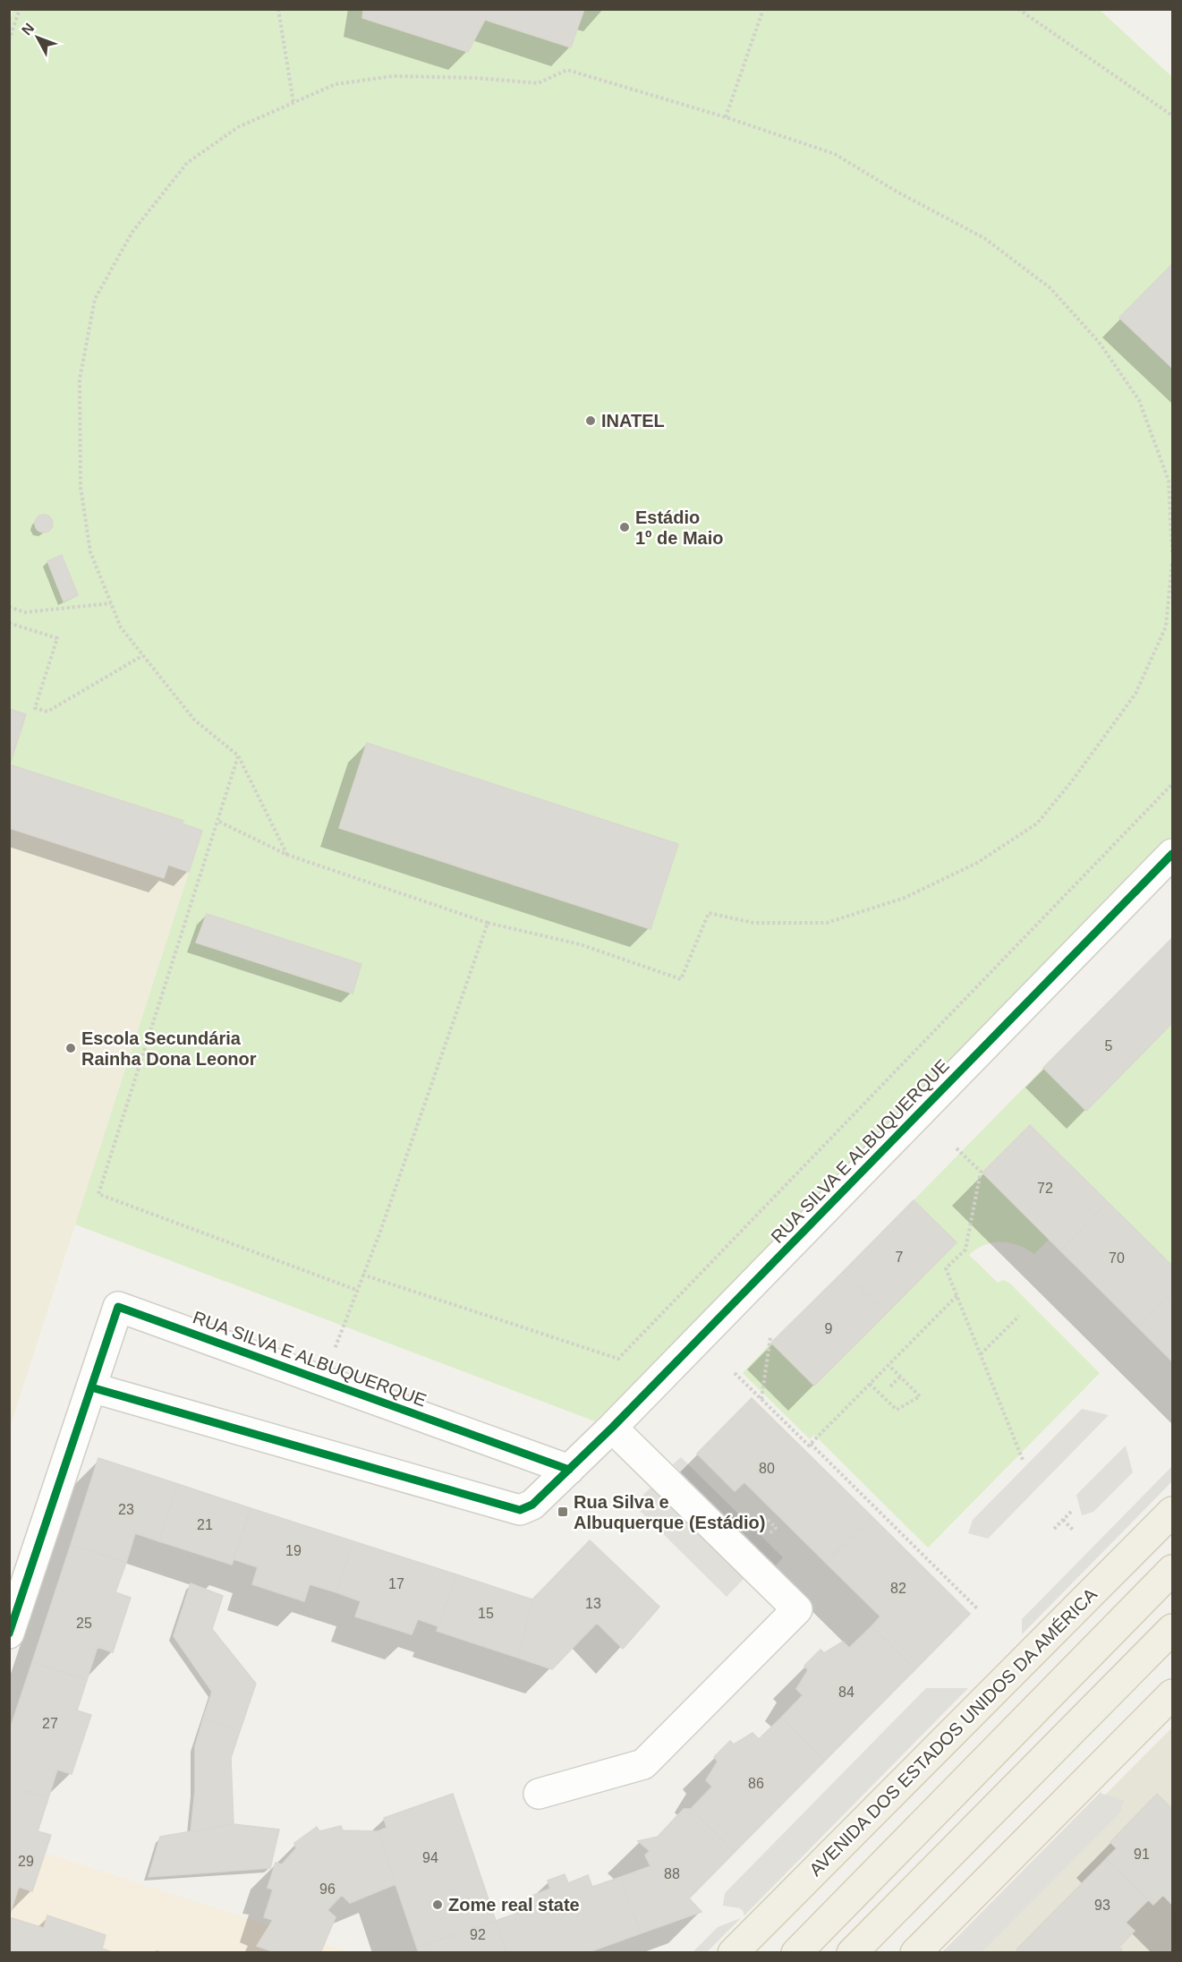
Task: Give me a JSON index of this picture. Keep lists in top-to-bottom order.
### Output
{
  "streets": {
    "main road": ["AVENIDA DOS ESTADOS UNIDOS DA AMÉRICA"],
    "street": ["RUA SILVA E ALBUQUERQUE"]
  },
  "places": {
    "other": [
      "INATEL",
      "Estádio 1º de Maio",
      "Escola Secundária Rainha Dona Leonor",
      "Zome real state"
    ],
    "transit": ["Rua Silva e Albuquerque (Estádio)"]
  },
  "house_numbers": [
    "5",
    "72",
    "7",
    "70",
    "9",
    "80",
    "23",
    "21",
    "19",
    "17",
    "82",
    "13",
    "15",
    "25",
    "84",
    "27",
    "86",
    "91",
    "94",
    "29",
    "88",
    "96",
    "93",
    "92"
  ],
  "north": "top left"
}
